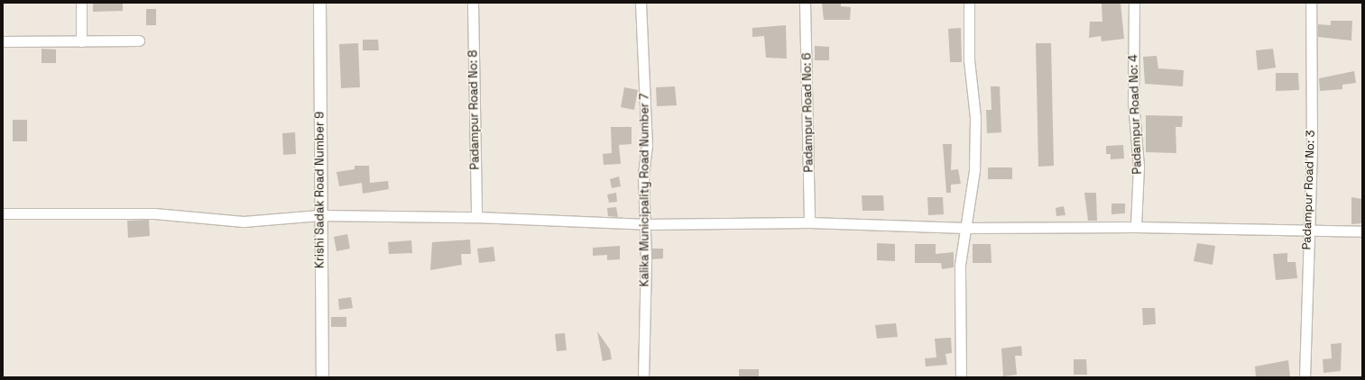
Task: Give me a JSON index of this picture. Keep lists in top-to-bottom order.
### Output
{
  "streets": {
    "street": [
      "Padampur Road No: 8",
      "Padampur Road No: 6",
      "Padampur Road No: 4",
      "Krishi Sadak Road Number 9",
      "Kalika Municipality Road Number 7",
      "Padampur Road No: 3"
    ]
  }
}
